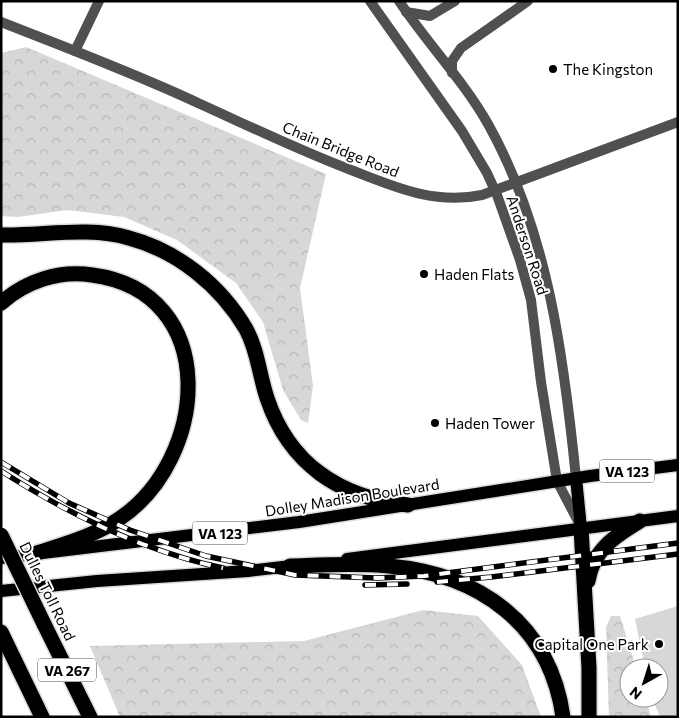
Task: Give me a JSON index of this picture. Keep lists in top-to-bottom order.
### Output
{
  "streets": {
    "highway": ["Dulles Toll Road", "VA 267"],
    "main road": ["VA 123", "Dolley Madison Boulevard"],
    "street": ["Chain Bridge Road", "Anderson Road"]
  },
  "crossings": [
    ["Chain Bridge Road", "Anderson Road"],
    ["Anderson Road", "Dolley Madison Boulevard"]
  ],
  "places": [
    "The Kingston",
    "Haden Flats",
    "Haden Tower",
    "Capital One Park"
  ],
  "north": "bottom left"
}
